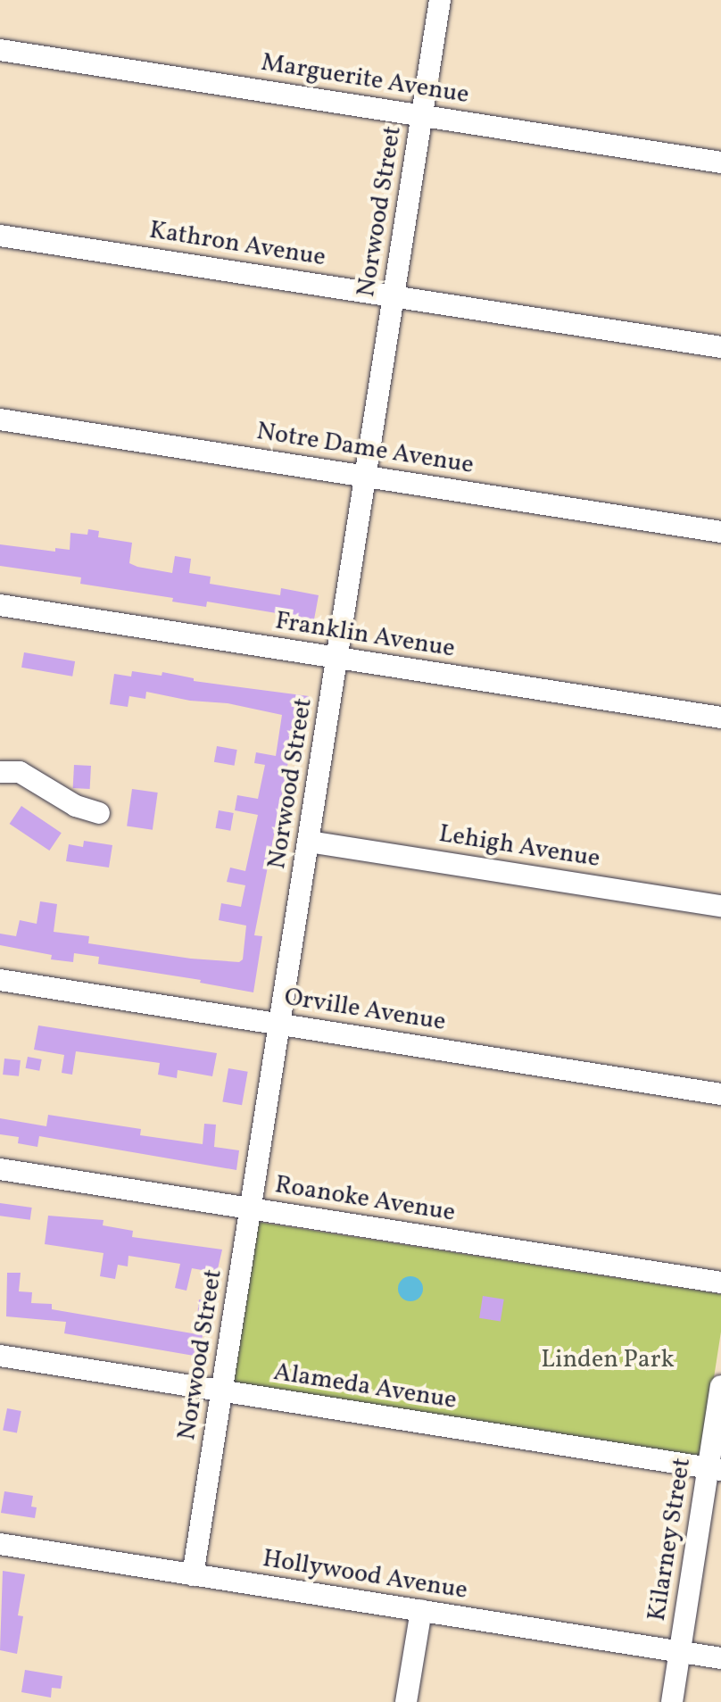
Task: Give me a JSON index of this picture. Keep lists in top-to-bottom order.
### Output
{
  "streets": {
    "street": [
      "Marguerite Avenue",
      "Norwood Street",
      "Kathron Avenue",
      "Notre Dame Avenue",
      "Franklin Avenue",
      "Lehigh Avenue",
      "Orville Avenue",
      "Roanoke Avenue",
      "Alameda Avenue",
      "Kilarney Street",
      "Hollywood Avenue"
    ]
  },
  "crossings": [
    ["Marguerite Avenue", "Norwood Street"],
    ["Norwood Street", "Kathron Avenue"],
    ["Norwood Street", "Notre Dame Avenue"],
    ["Norwood Street", "Franklin Avenue"],
    ["Norwood Street", "Lehigh Avenue"],
    ["Norwood Street", "Orville Avenue"],
    ["Norwood Street", "Roanoke Avenue"],
    ["Norwood Street", "Alameda Avenue"],
    ["Norwood Street", "Hollywood Avenue"],
    ["Alameda Avenue", "Kilarney Street"],
    ["Kilarney Street", "Hollywood Avenue"]
  ],
  "parks": ["Linden Park"]
}
